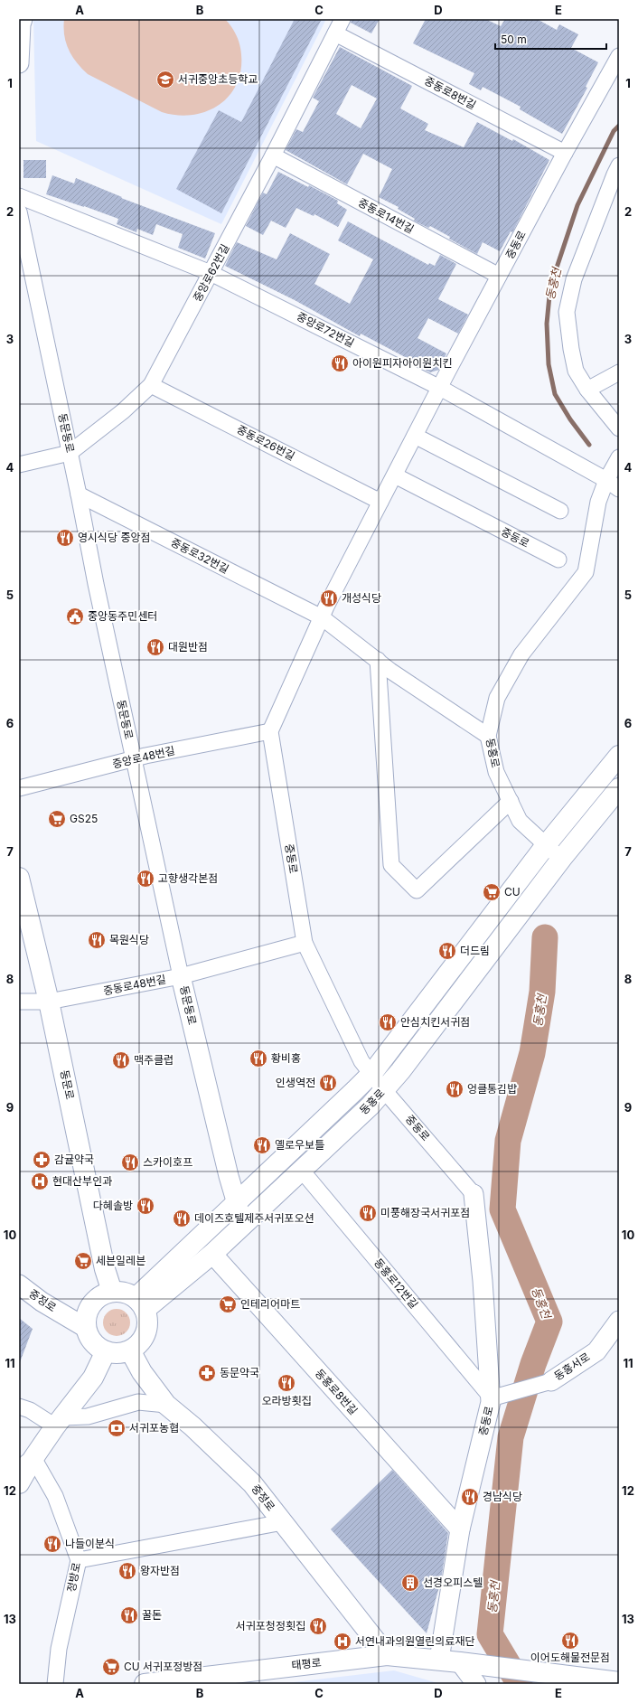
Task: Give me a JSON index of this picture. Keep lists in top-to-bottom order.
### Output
{
  "streets": {
    "main road": [
      "동홍로",
      "동문로",
      "중정로",
      "태평로"
    ],
    "street": [
      "중동로8번길",
      "중동로14번길",
      "중동로",
      "중앙로62번길",
      "중앙로72번길",
      "동문동로",
      "중동로26번길",
      "중동로32번길",
      "중앙로48번길",
      "중동로48번길",
      "동홍로12번길",
      "동홍서로",
      "동홍로8번길",
      "정방로"
    ]
  },
  "crossings": [
    ["중동로8번길", "중동로"],
    ["중동로8번길", "중앙로62번길"],
    ["중동로14번길", "중동로"],
    ["중동로14번길", "중앙로62번길"],
    ["중동로", "중앙로72번길"],
    ["중동로", "중동로26번길"],
    ["중동로", "중동로32번길"],
    ["중동로", "동홍로"],
    ["중동로", "중앙로48번길"],
    ["중동로", "중동로48번길"],
    ["중동로", "동홍로12번길"],
    ["중동로", "동홍서로"],
    ["중동로", "동홍로8번길"],
    ["중동로", "태평로"],
    ["중앙로62번길", "중앙로72번길"],
    ["중앙로62번길", "동문동로"],
    ["중앙로62번길", "중동로26번길"],
    ["중앙로72번길", "동홍로"],
    ["동문동로", "중동로32번길"],
    ["동문동로", "동홍로"],
    ["동문동로", "중앙로48번길"],
    ["동문동로", "중동로48번길"],
    ["동홍로", "동문로"],
    ["동홍로", "동홍로12번길"],
    ["동홍로", "중정로"],
    ["동홍로", "동홍로8번길"],
    ["중동로48번길", "동문로"],
    ["동문로", "중정로"],
    ["동홍로12번길", "동홍서로"],
    ["중정로", "태평로"]
  ],
  "water": ["동홍천"],
  "places": {
    "school or university": ["서귀중앙초등학교"],
    "restaurant": [
      "아이원피자아이원치킨",
      "영시식당 중앙점",
      "개성식당",
      "대원반점",
      "고향생각본점",
      "목원식당",
      "더드림",
      "안심치킨서귀점",
      "황비홍",
      "맥주클럽",
      "인생역전",
      "엉클통김밥",
      "옐로우보틀",
      "스카이호프",
      "다혜솔방",
      "미풍해장국서귀포점",
      "데이즈호텔제주서귀포오션",
      "오라방횟집",
      "경남식당",
      "나들이분식",
      "왕자반점",
      "꿀돈",
      "서귀포청정횟집",
      "이어도해물전문점"
    ],
    "public building": ["중앙동주민센터"],
    "supermarket": [
      "GS25",
      "CU",
      "세븐일레븐",
      "인테리어마트",
      "CU 서귀포정방점"
    ],
    "pharmacy": ["감귤약국", "동문약국"],
    "hospital": ["현대산부인과", "서연내과의원열린의료재단"],
    "bank": ["서귀포농협"],
    "building": ["선경오피스텔"]
  },
  "scale_bar": "50 m",
  "grid": {
    "columns": [
      "A",
      "B",
      "C",
      "D",
      "E"
    ],
    "rows": [
      "1",
      "2",
      "3",
      "4",
      "5",
      "6",
      "7",
      "8",
      "9",
      "10",
      "11",
      "12",
      "13"
    ]
  }
}
